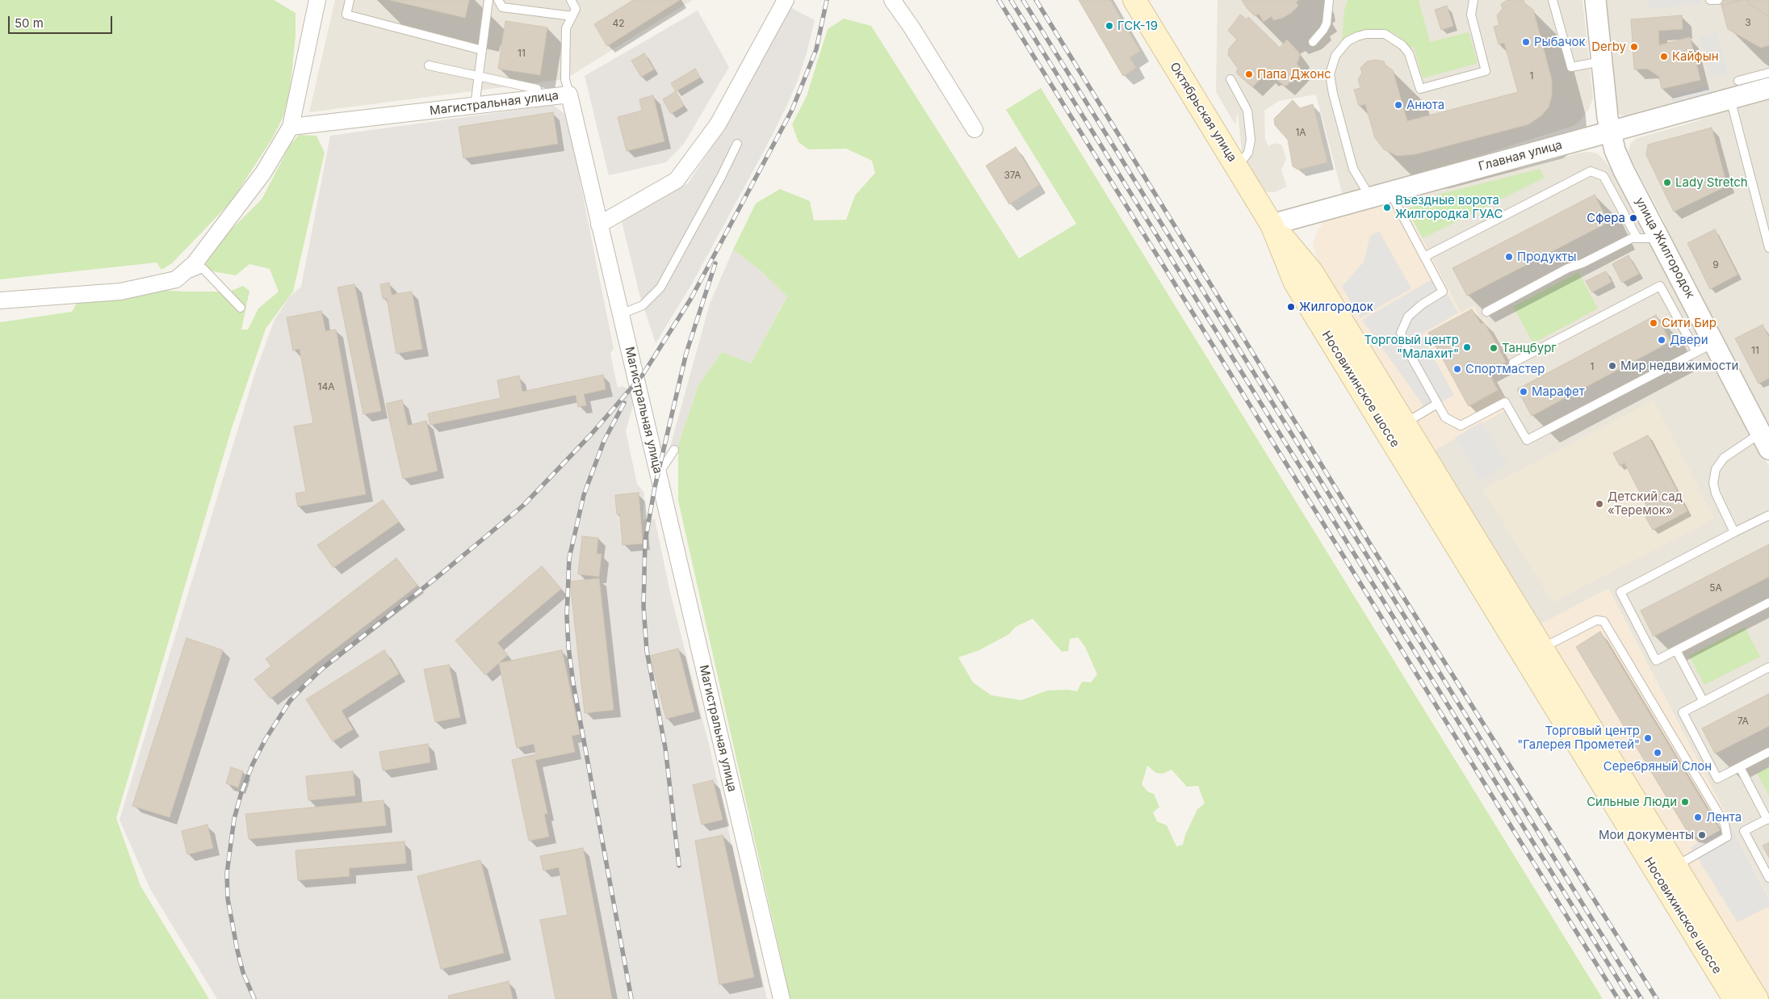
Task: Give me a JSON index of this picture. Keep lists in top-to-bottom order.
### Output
{
  "streets": {
    "main road": ["Октябрьская улица", "Носовихинское шоссе"],
    "street": ["Магистральная улица", "Главная улица", "улица Жилгородок"]
  },
  "crossings": [
    ["Октябрьская улица", "Главная улица"],
    ["Октябрьская улица", "Носовихинское шоссе"],
    ["Главная улица", "улица Жилгородок"],
    ["Главная улица", "Носовихинское шоссе"]
  ],
  "places": [
    "ГСК-19",
    "Рыбачок",
    "Derby",
    "Кайфын",
    "Папа Джонс",
    "Анюта",
    "Lady Stretch",
    "Въездные ворота Жилгородка ГУАС",
    "Сфера",
    "Продукты",
    "Жилгородок",
    "Сити Бир",
    "Двери",
    "Торговый центр \"Малахит\"",
    "Танцбург",
    "Мир недвижимости",
    "Спортмастер",
    "Марафет",
    "Детский сад «Теремок»",
    "Торговый центр \"Галерея Прометей\"",
    "Серебряный Слон",
    "Сильные Люди",
    "Лента",
    "Мои документы"
  ],
  "house_numbers": [
    "3",
    "42",
    "11",
    "1",
    "1А",
    "37А",
    "9",
    "11",
    "1",
    "14А",
    "5А",
    "7А"
  ],
  "scale_bar": "50 m"
}
